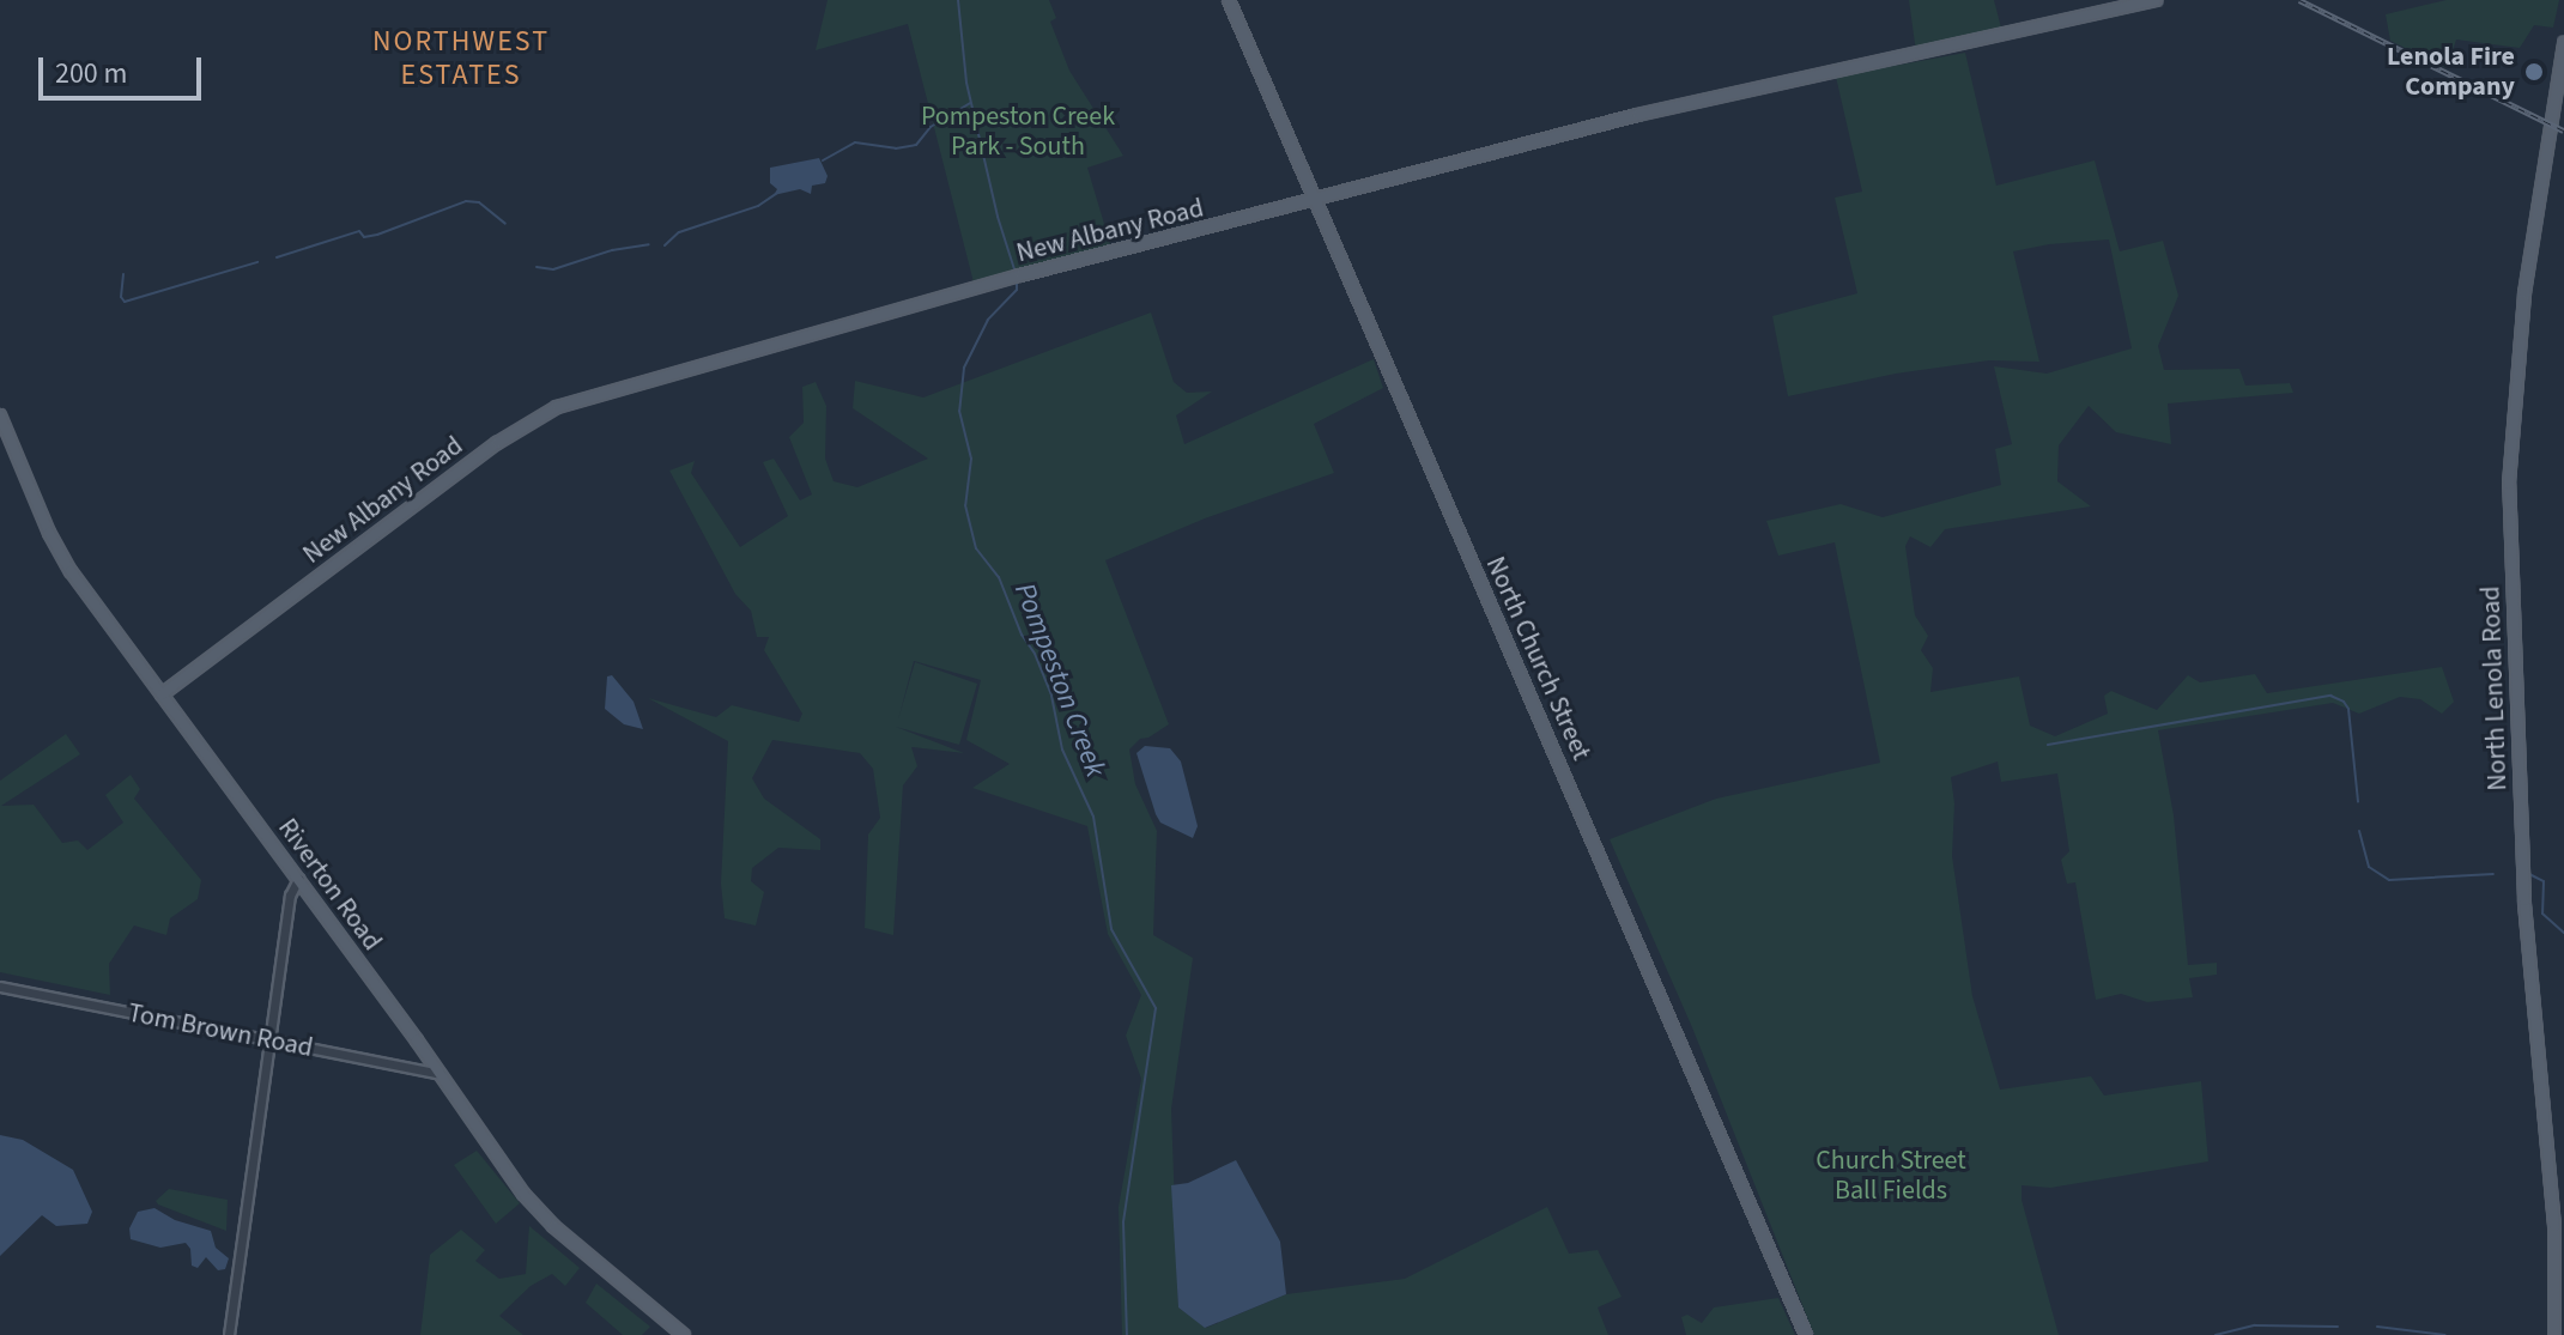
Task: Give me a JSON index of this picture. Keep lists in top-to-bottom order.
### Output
{
  "streets": {
    "main road": [
      "New Albany Road",
      "North Church Street",
      "North Lenola Road",
      "Riverton Road"
    ],
    "street": ["Tom Brown Road"]
  },
  "crossings": [
    ["New Albany Road", "North Church Street"],
    ["New Albany Road", "Riverton Road"],
    ["Riverton Road", "Tom Brown Road"]
  ],
  "districts": ["NORTHWEST ESTATES"],
  "water": ["Pompeston Creek"],
  "parks": ["Pompeston Creek Park - South", "Church Street Ball Fields"],
  "places": ["Lenola Fire Company"],
  "scale_bar": "200 m"
}
